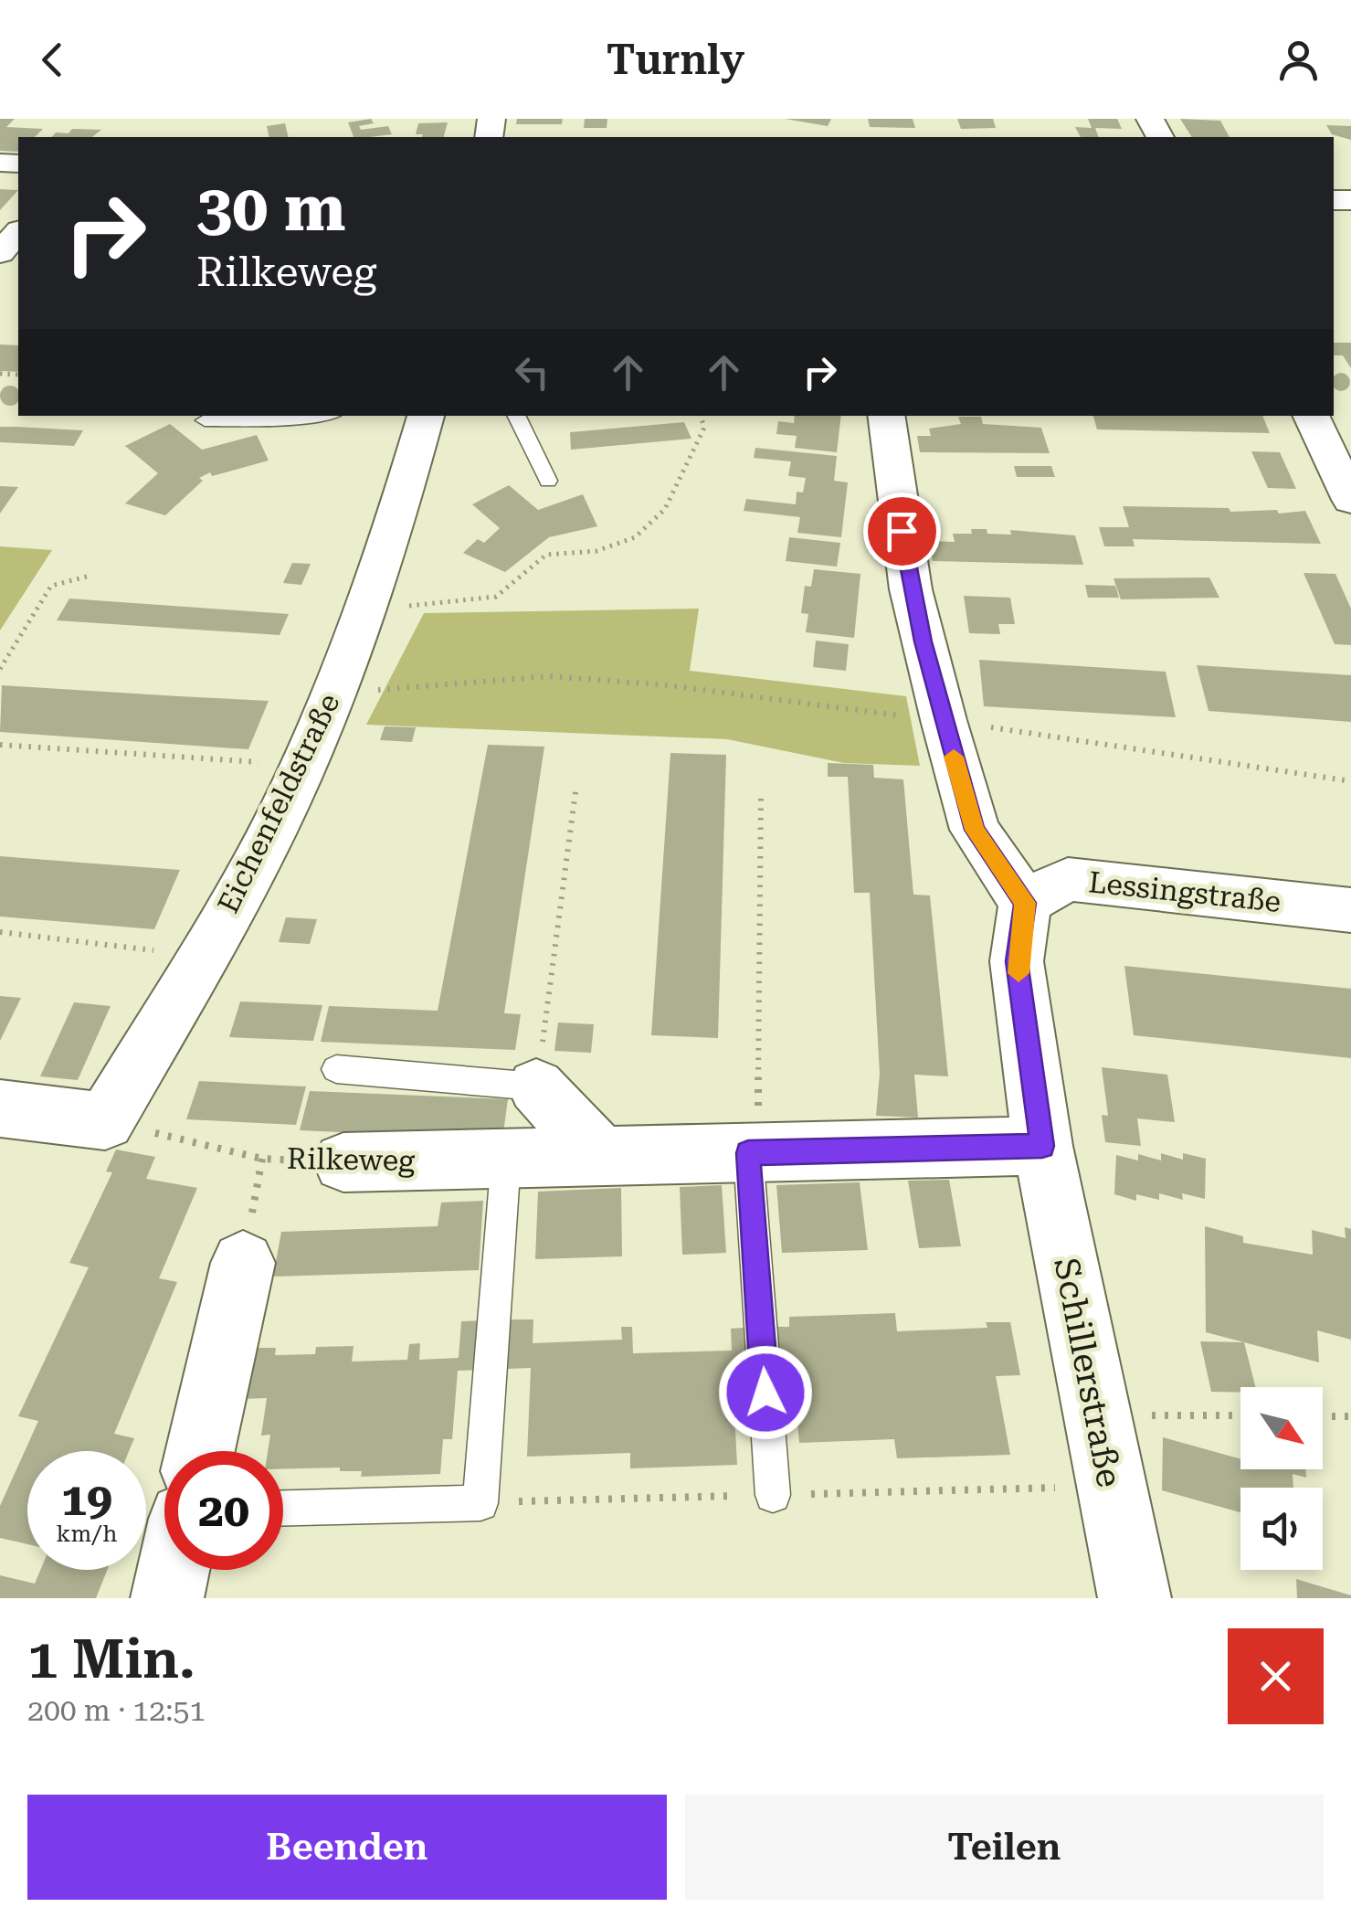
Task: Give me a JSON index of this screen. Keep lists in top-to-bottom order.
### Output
{
  "streets": {
    "street": [
      "Eichenfeldstraße",
      "Lessingstraße",
      "Rilkeweg",
      "Schillerstraße"
    ]
  },
  "crossings": [
    ["Eichenfeldstraße", "Rilkeweg"],
    ["Lessingstraße", "Schillerstraße"],
    ["Rilkeweg", "Schillerstraße"]
  ],
  "north": "bottom right",
  "page": {
    "header": "Turnly",
    "turn": ["30 m", "Rilkeweg"],
    "speed": "19 km/h",
    "limit": "20",
    "heading": ["1 Min.", "200 m · 12:51"],
    "buttons": ["Beenden", "Teilen"]
  }
}
